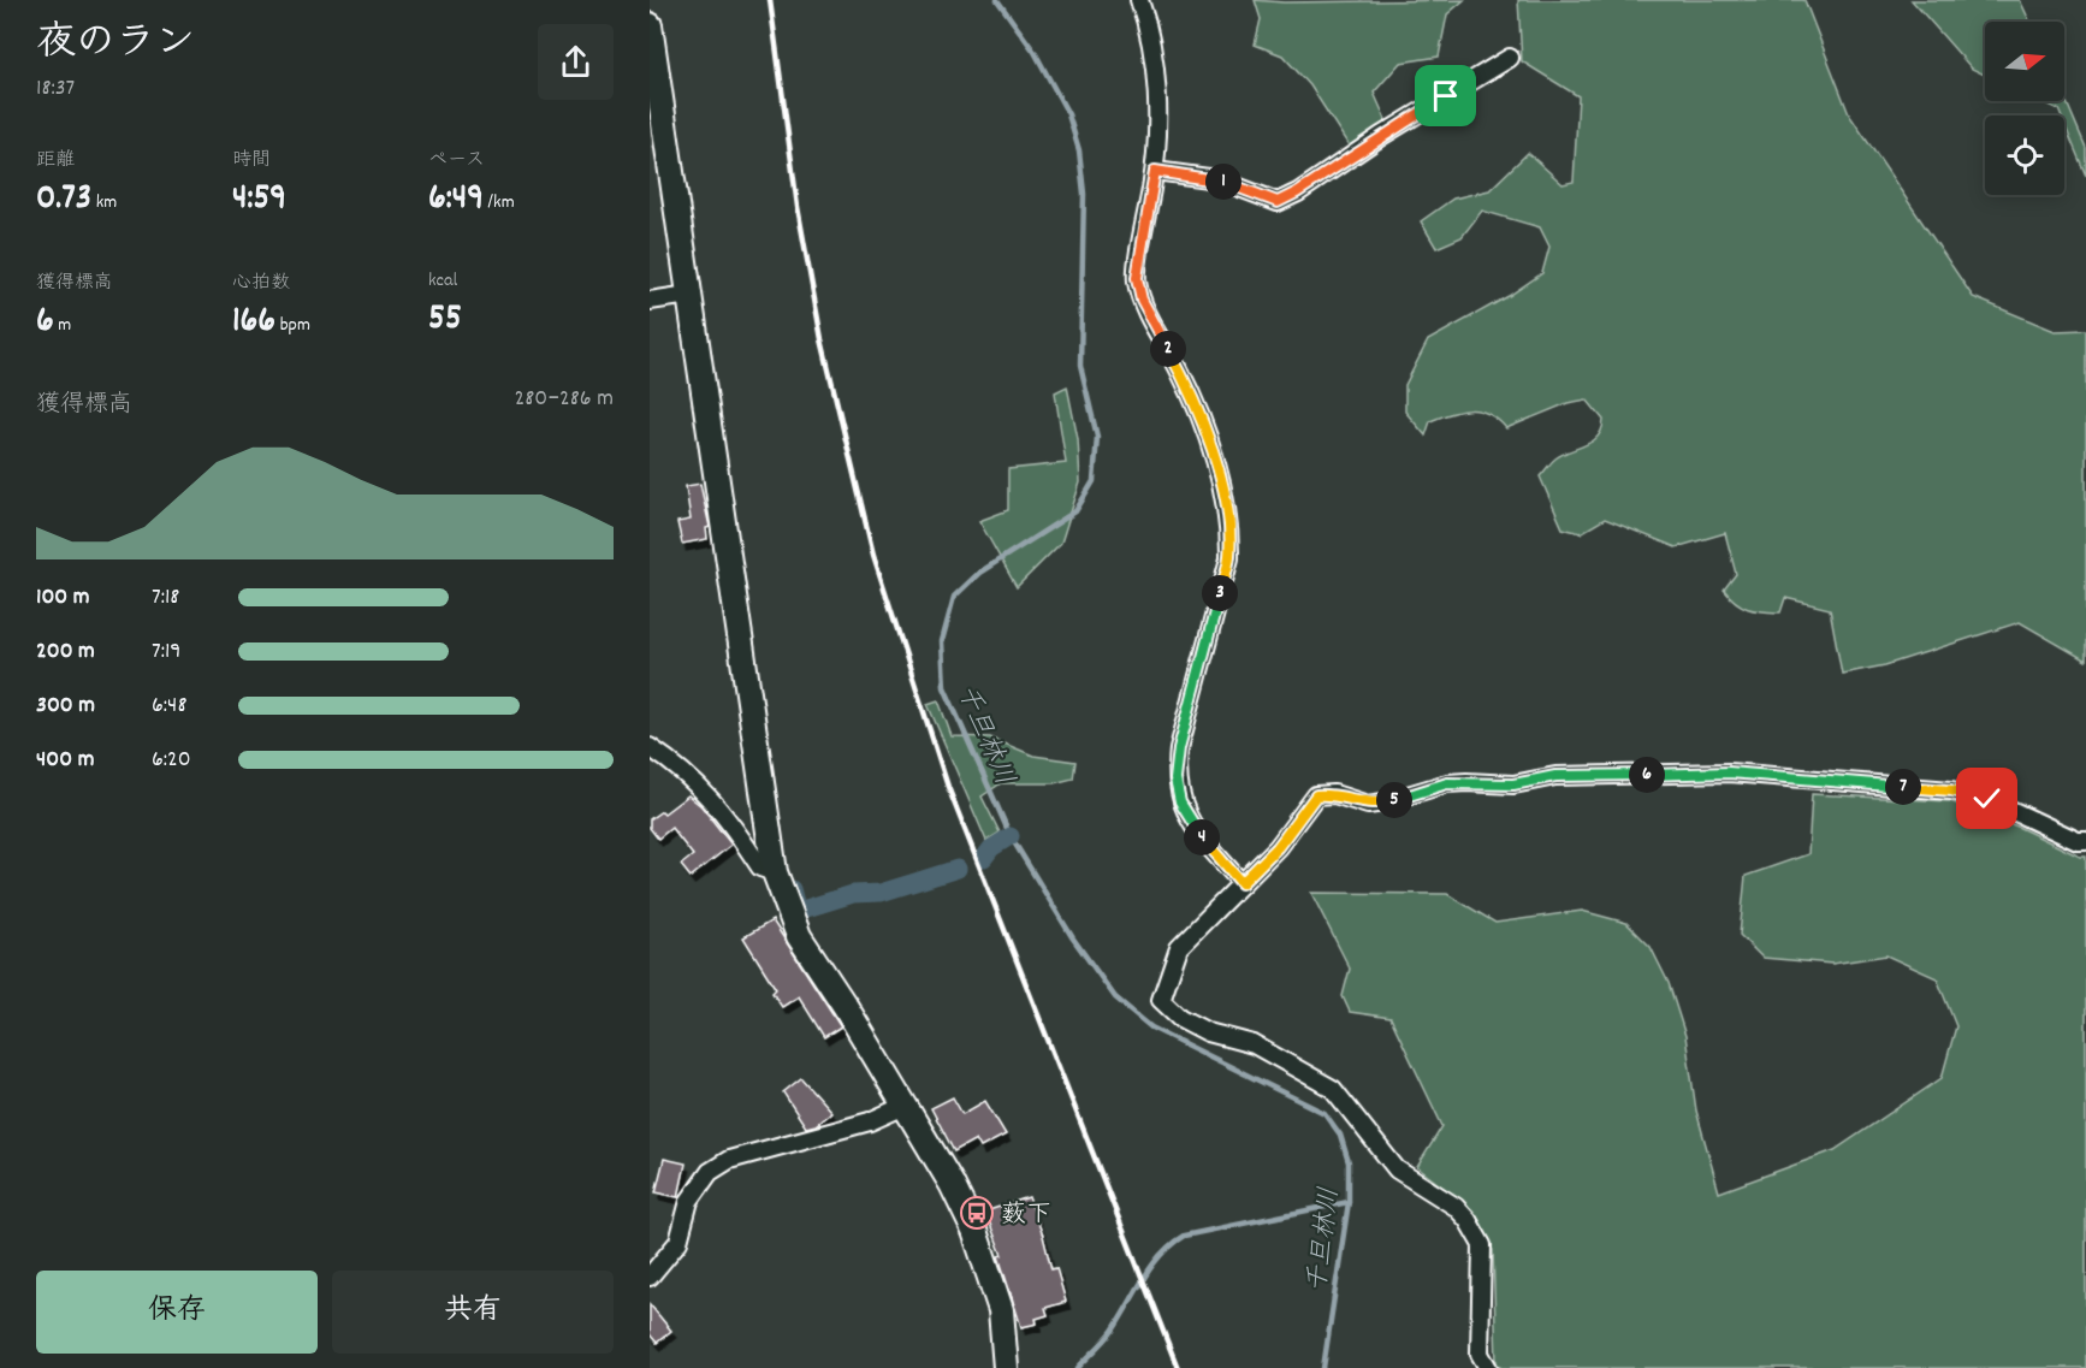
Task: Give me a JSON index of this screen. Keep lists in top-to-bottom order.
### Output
{
  "water": ["千旦林川"],
  "places": {
    "bus stop": ["薮下"]
  },
  "north": "right",
  "page": {
    "heading": ["夜のラン", "18:37"],
    "stats": [
      ["距離", "0.73 km"],
      ["時間", "4:59"],
      ["ペース", "6:49 /km"],
      ["獲得標高", "6 m"],
      ["心拍数", "166 bpm"],
      ["kcal", "55"]
    ],
    "pins": [
      "1",
      "2",
      "3",
      "6",
      "7",
      "5",
      "4"
    ],
    "chart": ["獲得標高", "280–286 m"],
    "list": [
      {
        "name": "100 m",
        "note": "7:18"
      },
      {
        "name": "200 m",
        "note": "7:19"
      },
      {
        "name": "300 m",
        "note": "6:48"
      },
      {
        "name": "400 m",
        "note": "6:20"
      }
    ],
    "buttons": ["保存", "共有"]
  }
}
